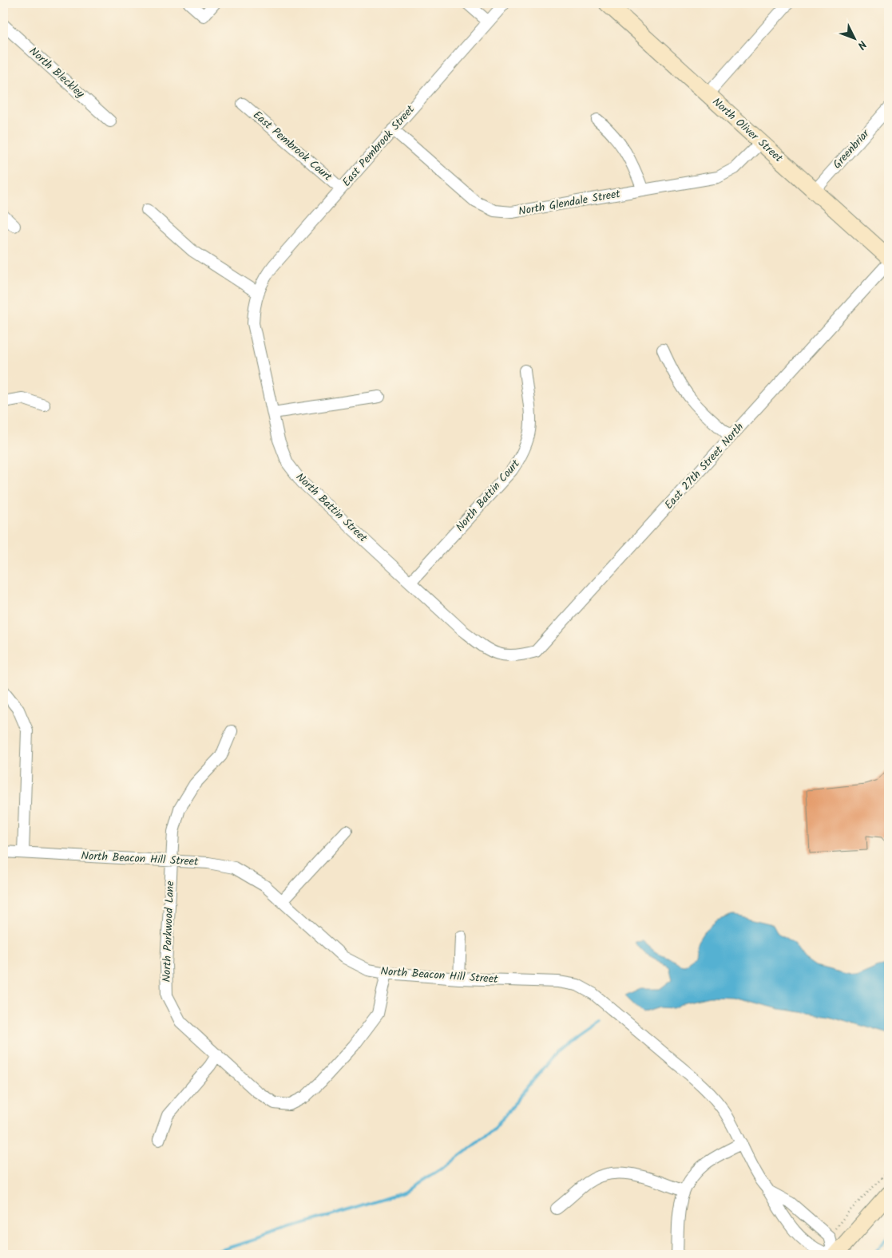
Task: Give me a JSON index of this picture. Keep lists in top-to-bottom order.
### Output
{
  "streets": {
    "main road": ["North Oliver Street"],
    "street": [
      "North Bleckley",
      "East Pembrook Court",
      "East Pembrook Street",
      "Greenbriar",
      "North Glendale Street",
      "East 27th Street North",
      "North Battin Court",
      "North Battin Street",
      "North Beacon Hill Street",
      "North Parkwood Lane"
    ]
  },
  "crossings": [
    ["North Oliver Street", "Greenbriar"],
    ["North Oliver Street", "North Glendale Street"],
    ["East Pembrook Court", "East Pembrook Street"],
    ["East Pembrook Street", "North Glendale Street"],
    ["East Pembrook Street", "North Battin Street"],
    ["East 27th Street North", "North Battin Street"],
    ["North Battin Court", "North Battin Street"],
    ["North Beacon Hill Street", "North Parkwood Lane"]
  ],
  "north": "bottom right"
}
